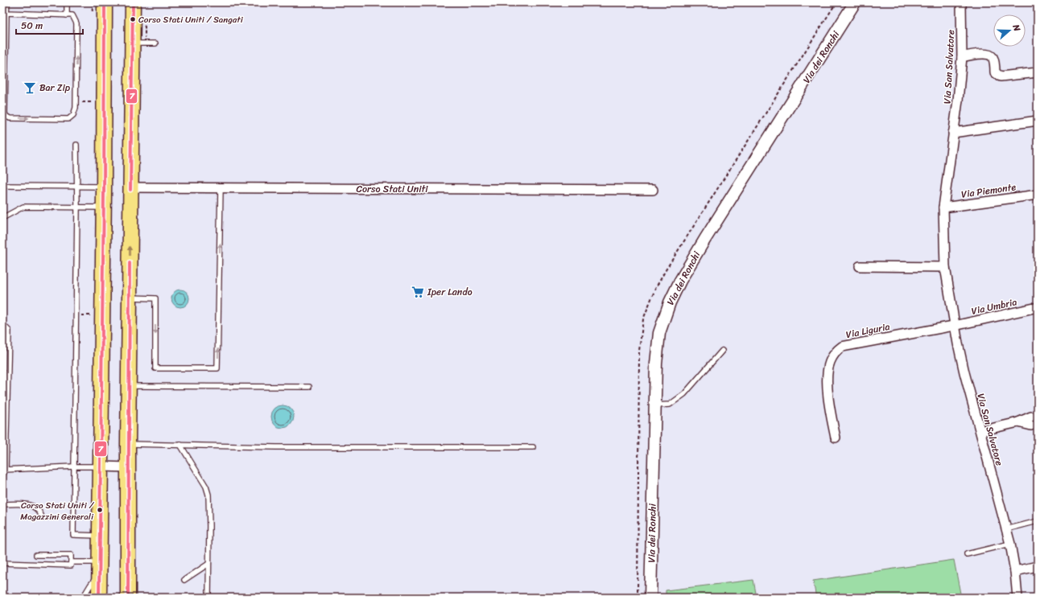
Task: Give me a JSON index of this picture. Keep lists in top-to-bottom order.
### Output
{
  "streets": {
    "street": [
      "Via dei Ronchi",
      "Via San Salvatore",
      "Corso Stati Uniti",
      "Via Piemonte",
      "Via Umbria",
      "Via Liguria"
    ]
  },
  "crossings": [
    ["Via San Salvatore", "Via Piemonte"],
    ["Via San Salvatore", "Via Umbria"],
    ["Via San Salvatore", "Via Liguria"],
    ["Via Umbria", "Via Liguria"]
  ],
  "places": {
    "other": ["Corso Stati Uniti / Sangati", "Corso Stati Uniti / Magazzini Generali"],
    "bar": ["Bar Zip"],
    "supermarket": ["Iper Lando"]
  },
  "lines": ["transit line 7"],
  "scale_bar": "50 m",
  "north": "right"
}
